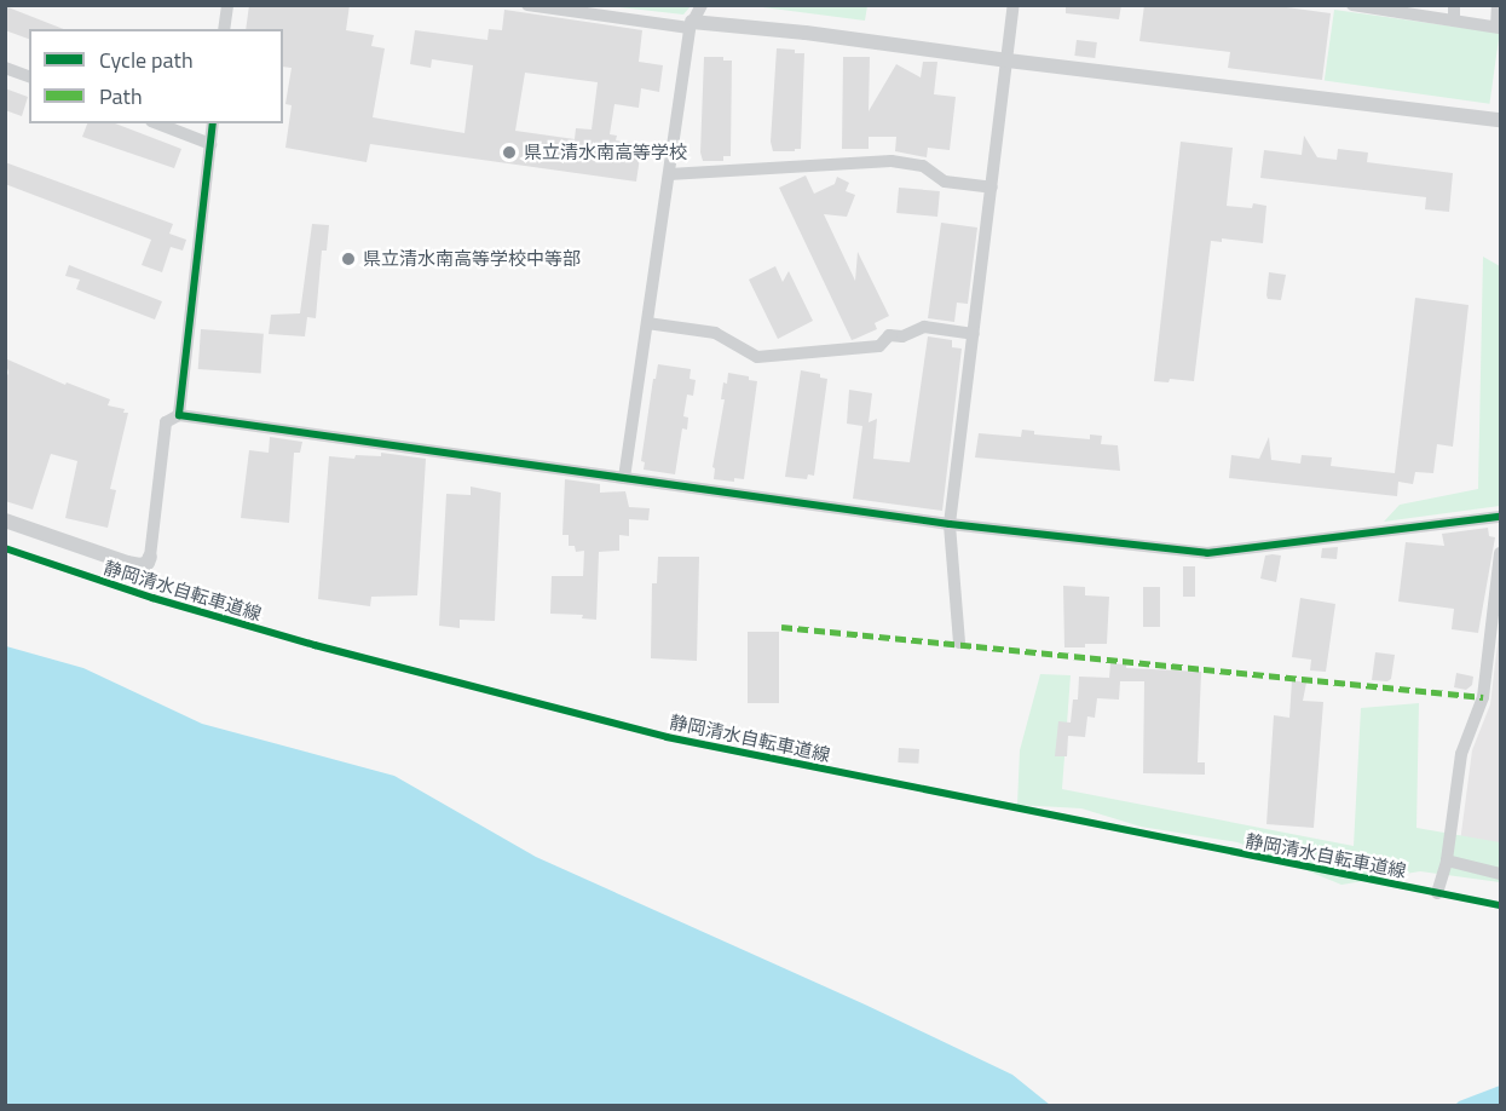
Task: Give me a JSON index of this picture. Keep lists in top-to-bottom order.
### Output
{
  "streets": {
    "cycle path": ["静岡清水自転車道線"]
  },
  "places": ["県立清水南高等学校", "県立清水南高等学校中等部"],
  "legend": ["Cycle path", "Path"]
}
